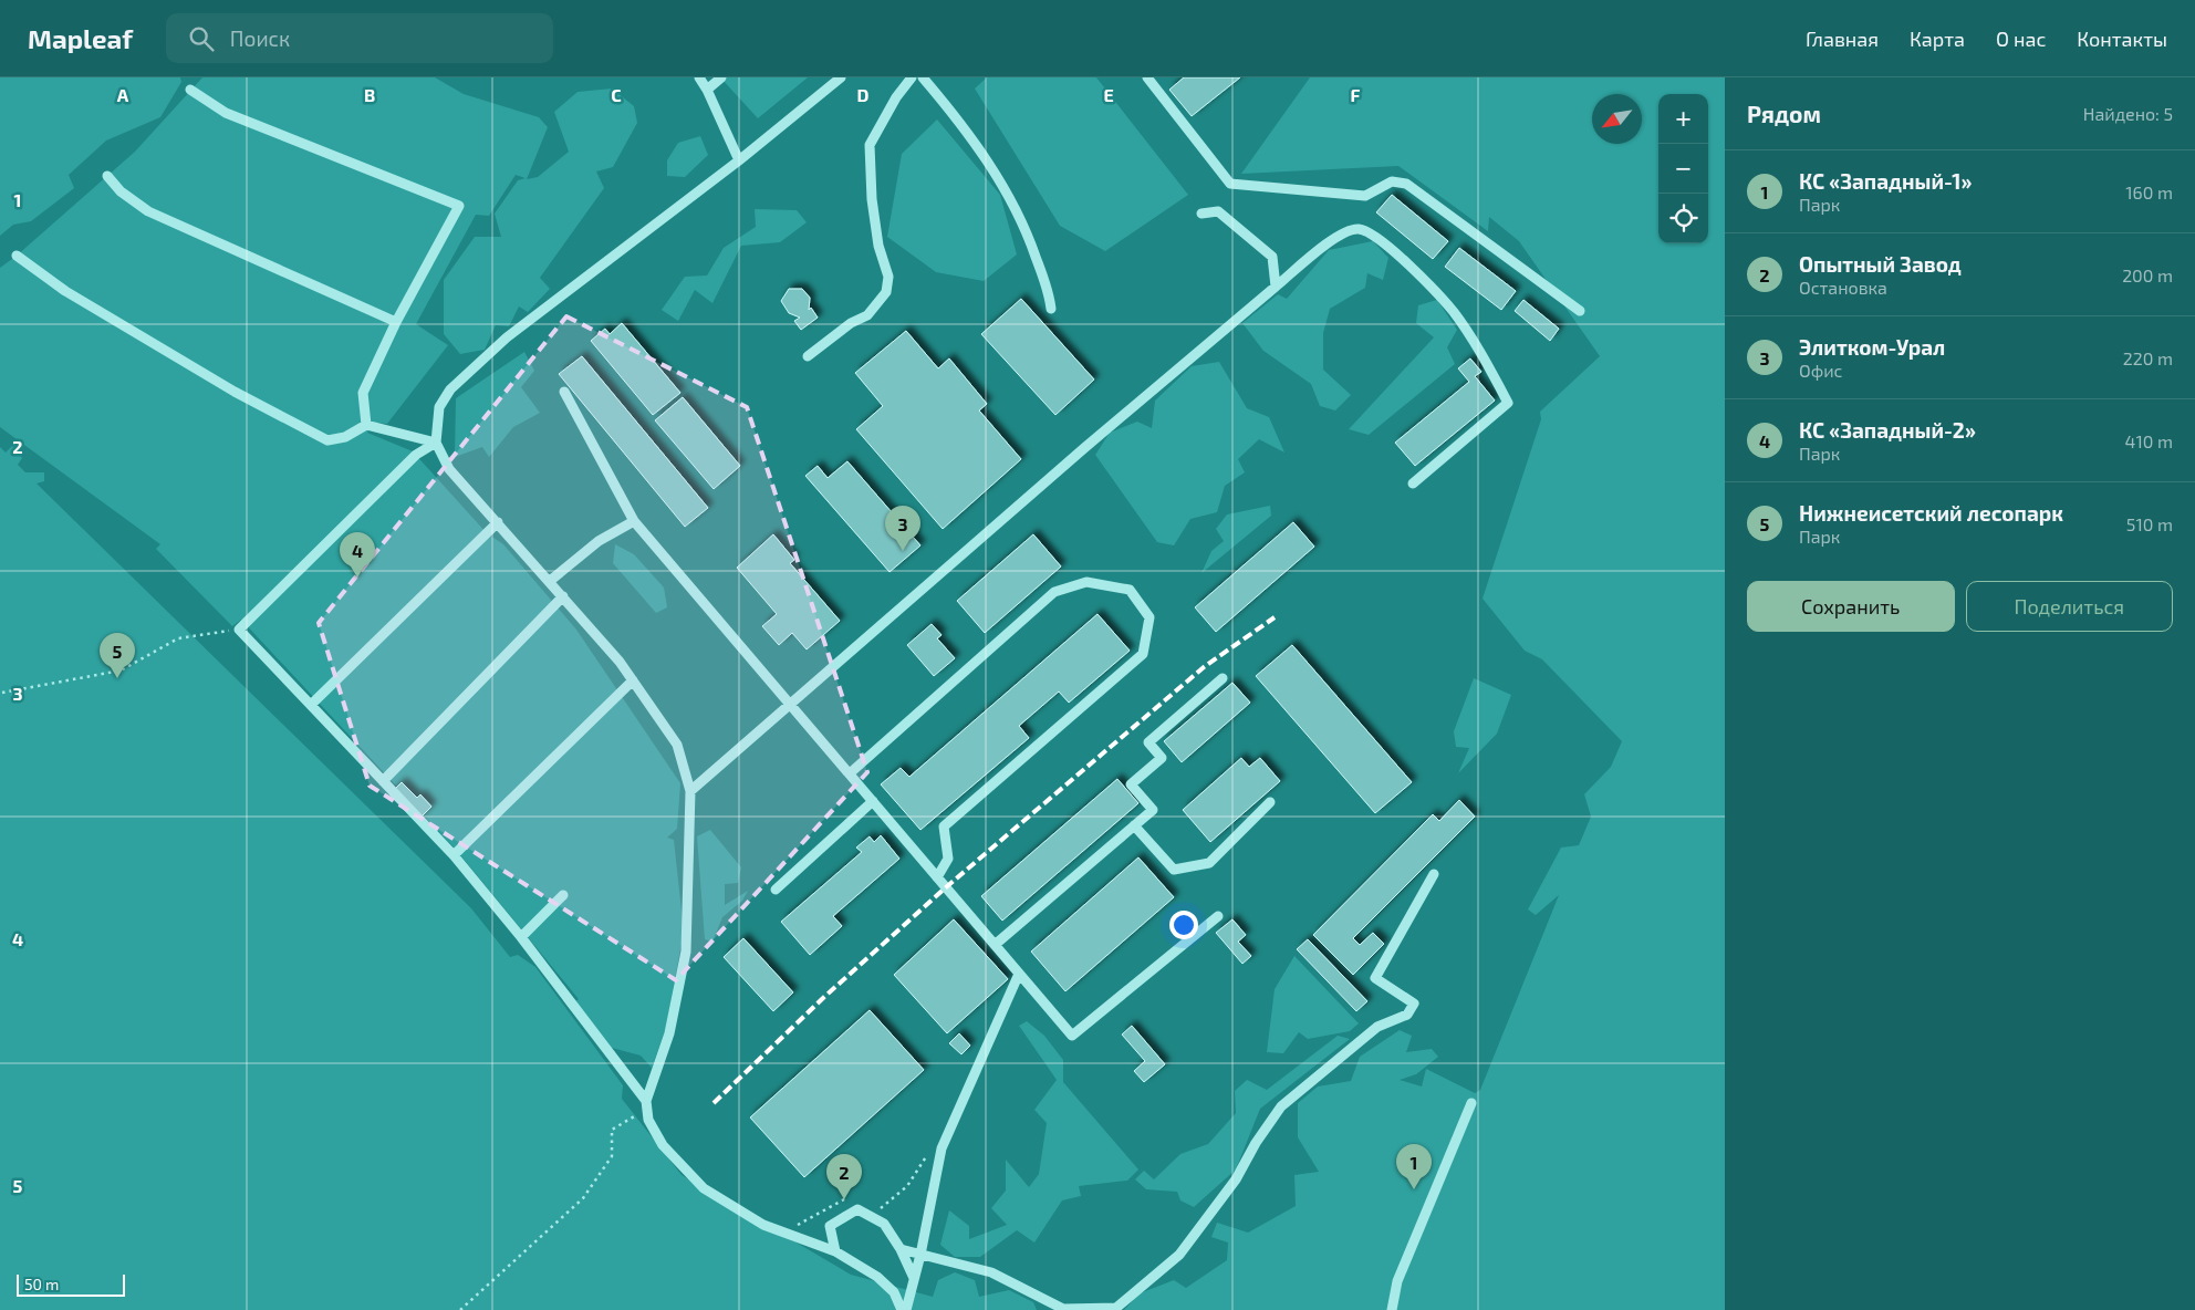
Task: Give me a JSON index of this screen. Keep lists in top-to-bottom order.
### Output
{
  "scale_bar": "50 m",
  "north": "bottom left",
  "page": {
    "header": "Mapleaf",
    "search": "Поиск",
    "nav": [
      "Главная",
      "Карта",
      "О нас",
      "Контакты"
    ],
    "heading": ["Рядом", "Найдено: 5"],
    "map_buttons": ["+", "−"],
    "list": [
      {
        "mark": "1",
        "name": "КС «Западный-1»",
        "note": "Парк",
        "value": "160 m"
      },
      {
        "mark": "2",
        "name": "Опытный Завод",
        "note": "Остановка",
        "value": "200 m"
      },
      {
        "mark": "3",
        "name": "Элитком-Урал",
        "note": "Офис",
        "value": "220 m"
      },
      {
        "mark": "4",
        "name": "КС «Западный-2»",
        "note": "Парк",
        "value": "410 m"
      },
      {
        "mark": "5",
        "name": "Нижнеисетский лесопарк",
        "note": "Парк",
        "value": "510 m"
      }
    ],
    "pins": [
      "3",
      "4",
      "5",
      "1",
      "2"
    ],
    "buttons": ["Сохранить", "Поделиться"],
    "scale": "50 m"
  },
  "grid": {
    "columns": [
      "A",
      "B",
      "C",
      "D",
      "E",
      "F"
    ],
    "rows": [
      "1",
      "2",
      "3",
      "4",
      "5"
    ]
  }
}
